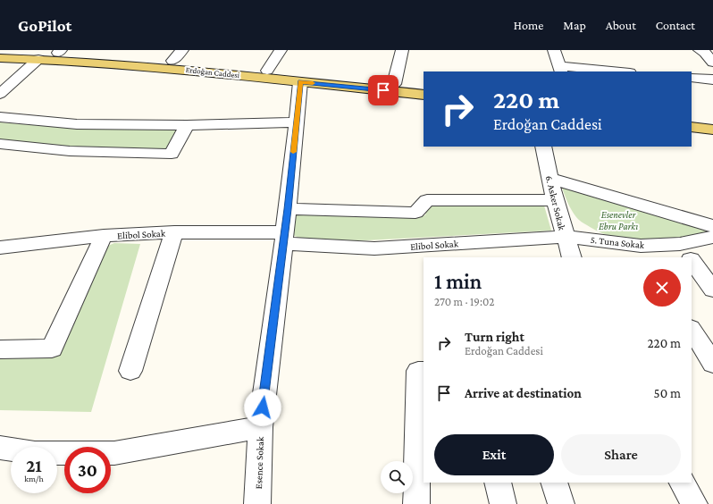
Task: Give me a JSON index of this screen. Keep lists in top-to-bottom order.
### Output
{
  "streets": {
    "main road": ["Erdoğan Caddesi"],
    "street": [
      "6. Asker Sokak",
      "Elibol Sokak",
      "5. Tuna Sokak",
      "Esence Sokak"
    ]
  },
  "crossings": [
    ["Erdoğan Caddesi", "Esence Sokak"],
    ["6. Asker Sokak", "Elibol Sokak"],
    ["6. Asker Sokak", "5. Tuna Sokak"],
    ["Elibol Sokak", "5. Tuna Sokak"],
    ["Elibol Sokak", "Esence Sokak"]
  ],
  "parks": ["Esenevler Ebru Parkı"],
  "page": {
    "header": "GoPilot",
    "nav": [
      "Home",
      "Map",
      "About",
      "Contact"
    ],
    "turn": ["220 m", "Erdoğan Caddesi"],
    "heading": ["1 min", "270 m · 19:02"],
    "list": [
      {
        "name": "Turn right",
        "note": "Erdoğan Caddesi",
        "value": "220 m"
      },
      {
        "name": "Arrive at destination",
        "value": "50 m"
      }
    ],
    "buttons": ["Exit", "Share"],
    "speed": "21 km/h",
    "limit": "30"
  }
}
